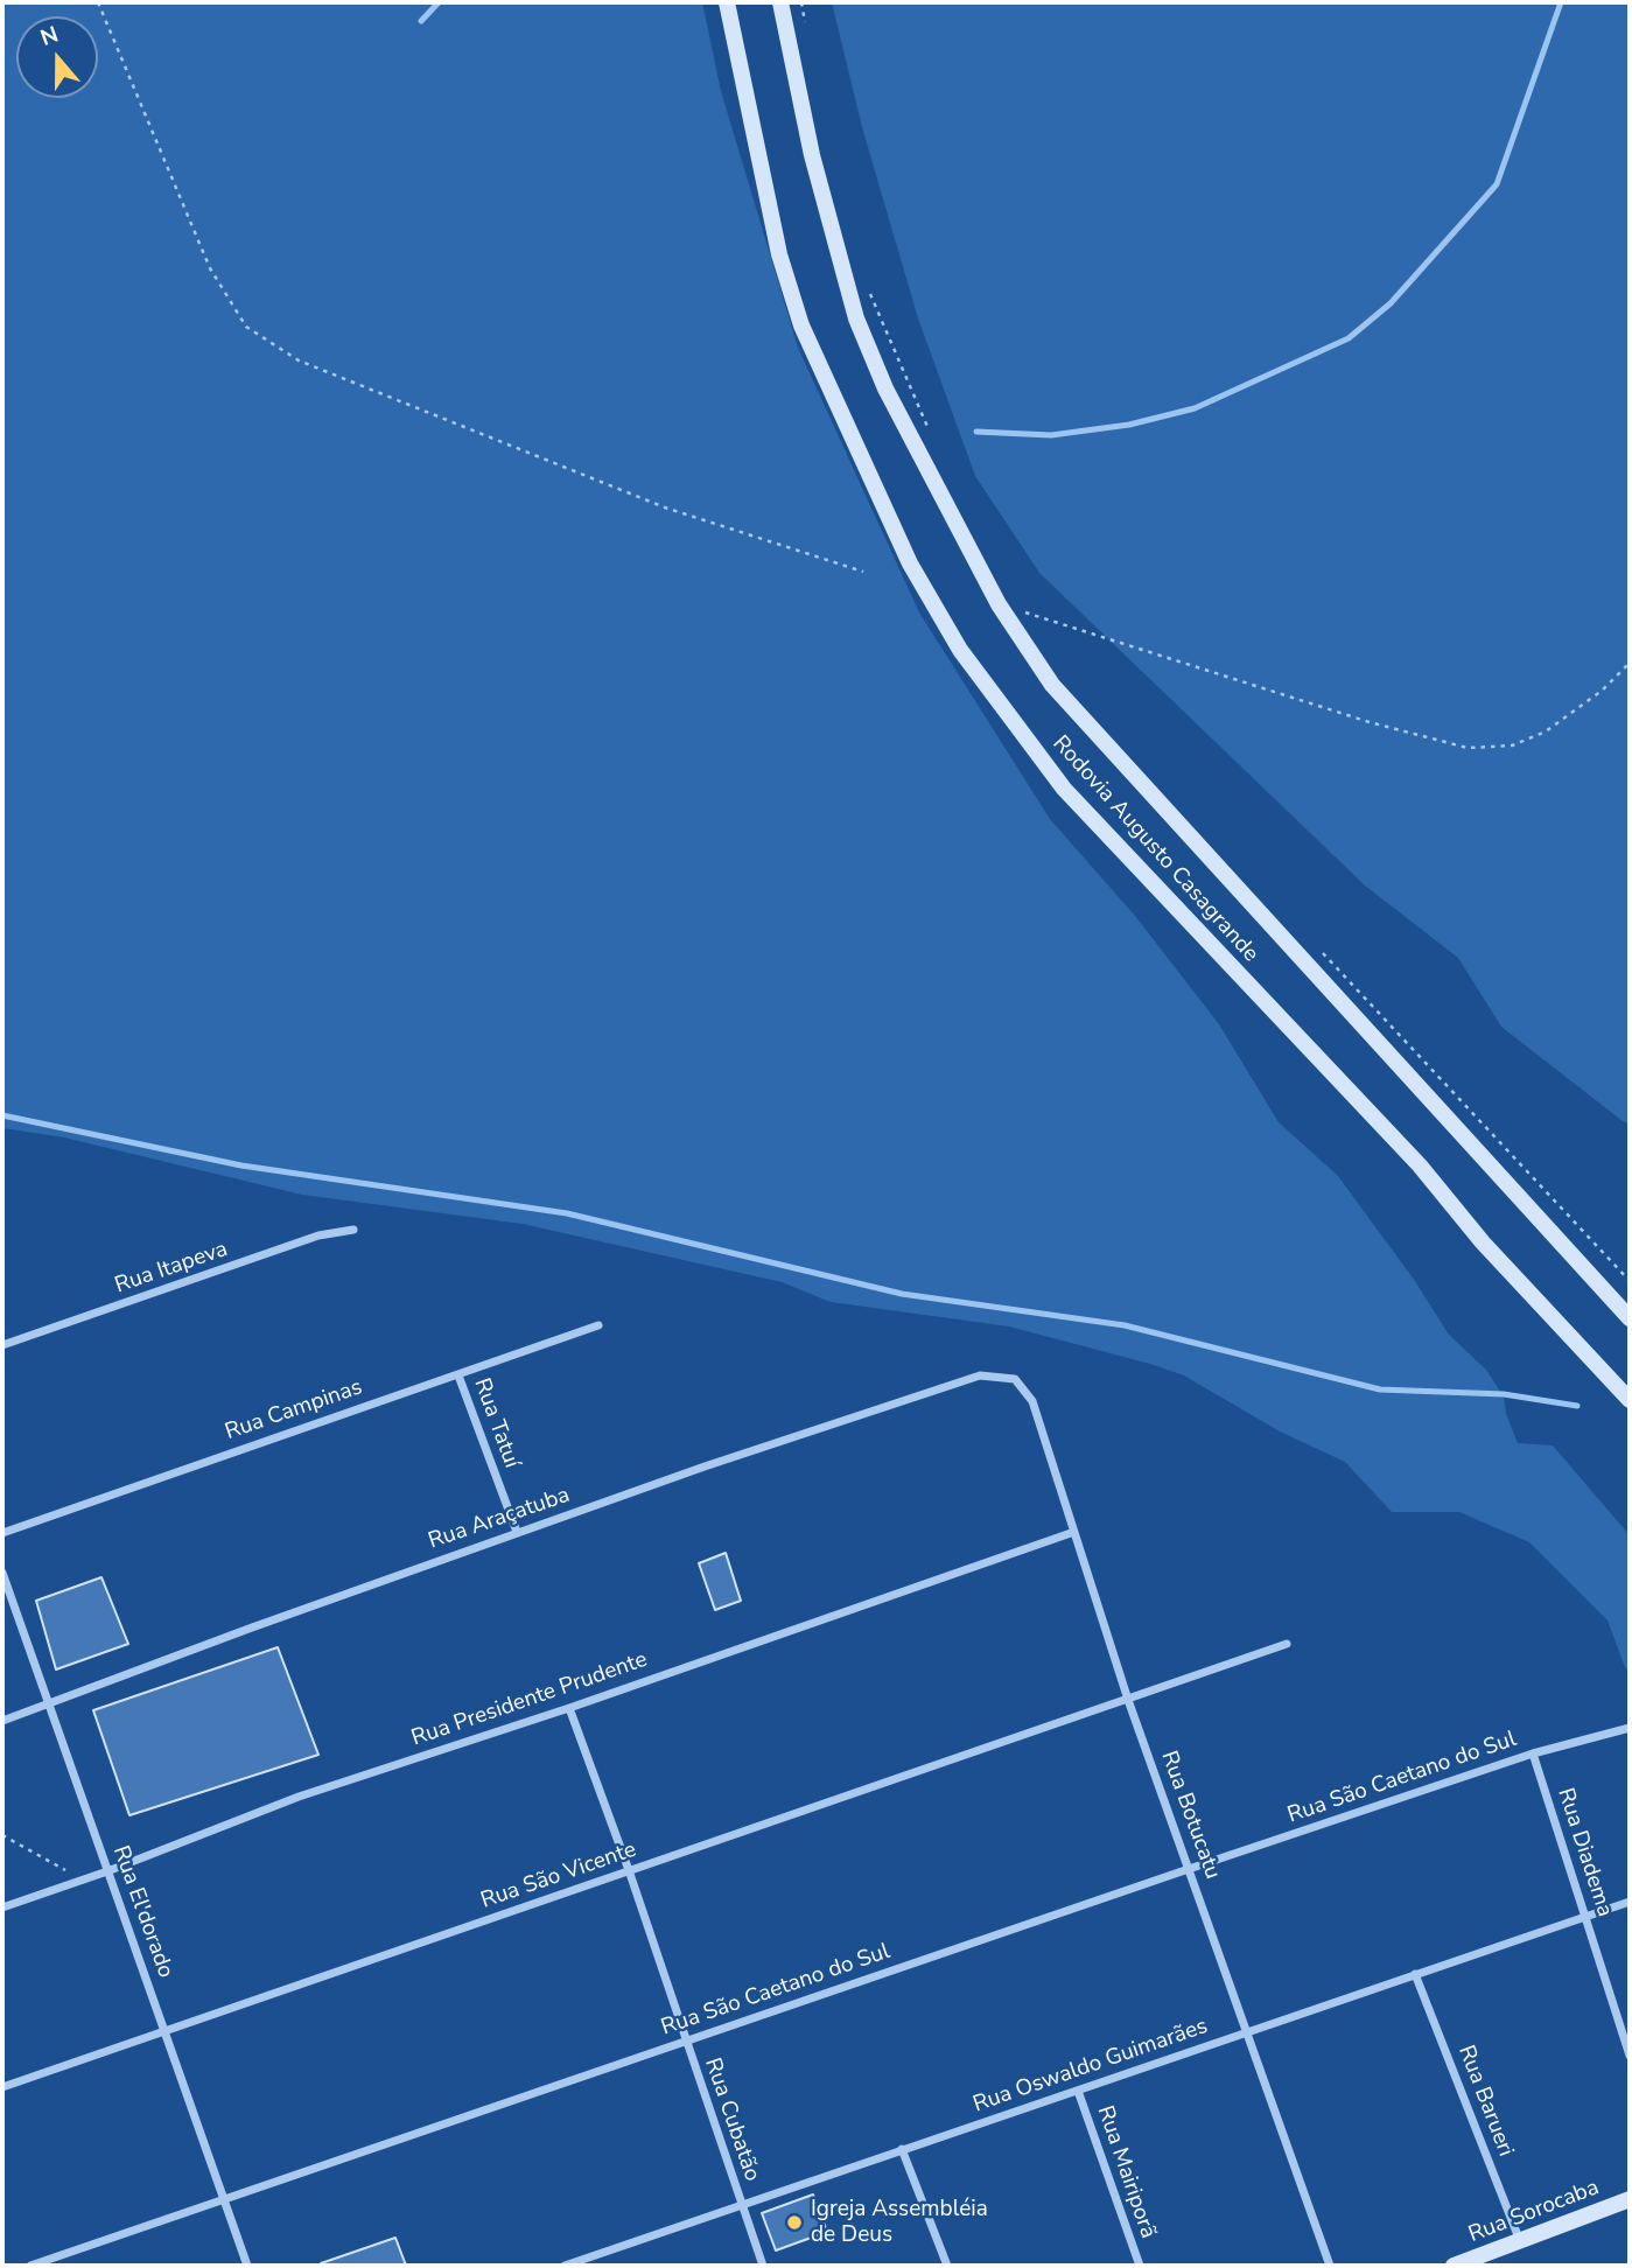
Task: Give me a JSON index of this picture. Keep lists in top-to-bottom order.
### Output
{
  "streets": {
    "main road": ["Rodovia Augusto Casagrande", "Rua Sorocaba"],
    "street": [
      "Rua Itapeva",
      "Rua Campinas",
      "Rua Tatuí",
      "Rua Araçatuba",
      "Rua Presidente Prudente",
      "Rua São Caetano do Sul",
      "Rua Botucatu",
      "Rua Diadema",
      "Rua São Vicente",
      "Rua El'dorado",
      "Rua Oswaldo Guimarães",
      "Rua Barueri",
      "Rua Cubatão",
      "Rua Mairiporã"
    ]
  },
  "crossings": [
    ["Rua Campinas", "Rua Tatuí"],
    ["Rua Tatuí", "Rua Araçatuba"],
    ["Rua Araçatuba", "Rua Botucatu"],
    ["Rua Araçatuba", "Rua El'dorado"],
    ["Rua Presidente Prudente", "Rua Botucatu"],
    ["Rua Presidente Prudente", "Rua El'dorado"],
    ["Rua Presidente Prudente", "Rua Cubatão"],
    ["Rua São Caetano do Sul", "Rua Botucatu"],
    ["Rua São Caetano do Sul", "Rua Diadema"],
    ["Rua São Caetano do Sul", "Rua El'dorado"],
    ["Rua São Caetano do Sul", "Rua Cubatão"],
    ["Rua Botucatu", "Rua São Vicente"],
    ["Rua Botucatu", "Rua Oswaldo Guimarães"],
    ["Rua Diadema", "Rua Oswaldo Guimarães"],
    ["Rua São Vicente", "Rua El'dorado"],
    ["Rua São Vicente", "Rua Cubatão"],
    ["Rua Oswaldo Guimarães", "Rua Barueri"],
    ["Rua Oswaldo Guimarães", "Rua Cubatão"],
    ["Rua Oswaldo Guimarães", "Rua Mairiporã"],
    ["Rua Barueri", "Rua Sorocaba"]
  ],
  "places": ["Igreja Assembléia de Deus"],
  "north": "top"
}
